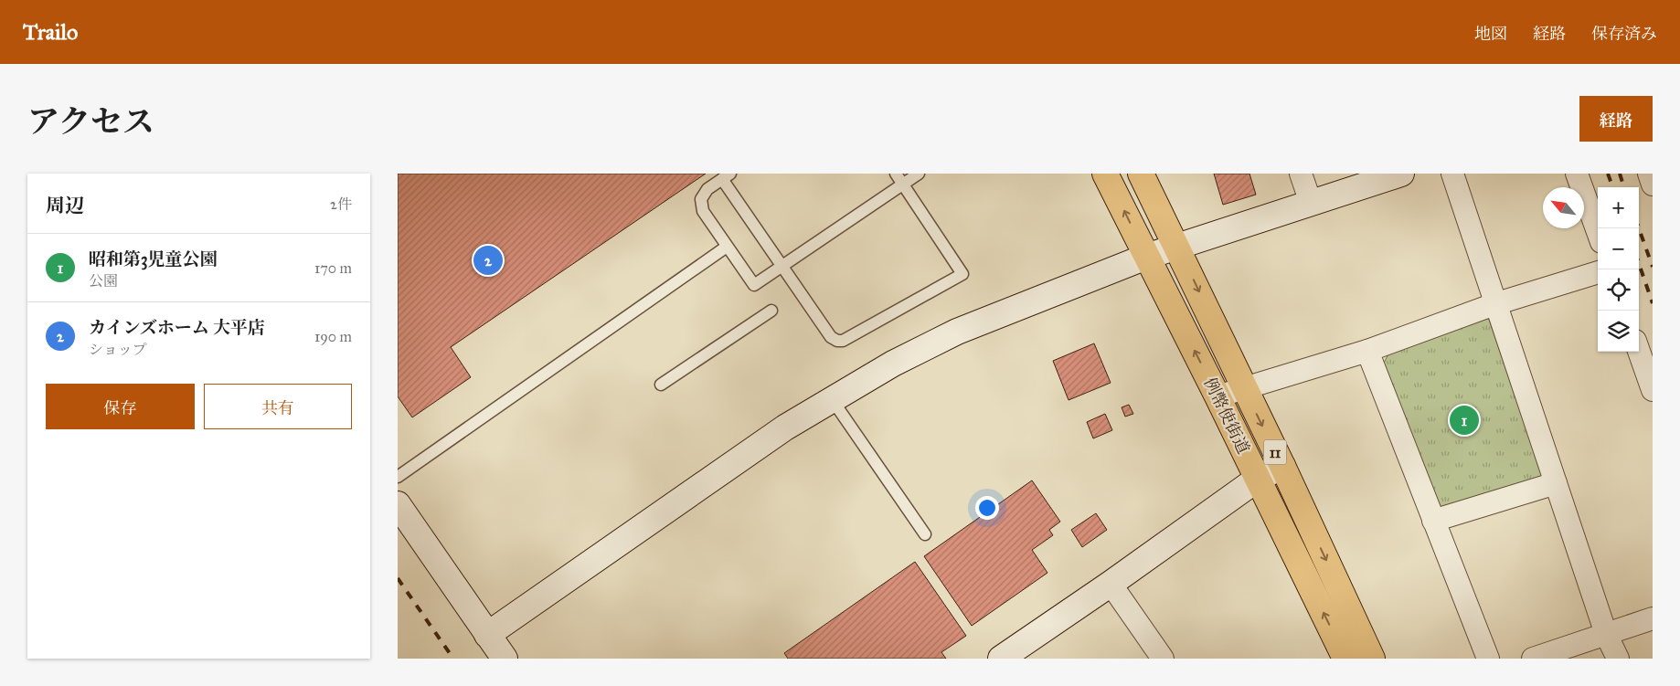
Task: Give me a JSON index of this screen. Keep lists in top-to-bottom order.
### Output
{
  "streets": {
    "main road": ["例幣使街道", "11"]
  },
  "north": "top left",
  "page": {
    "header": "Trailo",
    "nav": ["地図", "経路", "保存済み"],
    "title": "アクセス",
    "buttons": [
      "経路",
      ["保存", "共有"]
    ],
    "heading": ["周辺", "2件"],
    "map_buttons": ["+", "−"],
    "list": [
      {
        "mark": "1",
        "name": "昭和第3児童公園",
        "note": "公園",
        "value": "170 m"
      },
      {
        "mark": "2",
        "name": "カインズホーム 大平店",
        "note": "ショップ",
        "value": "190 m"
      }
    ],
    "pins": ["2", "1"]
  }
}
